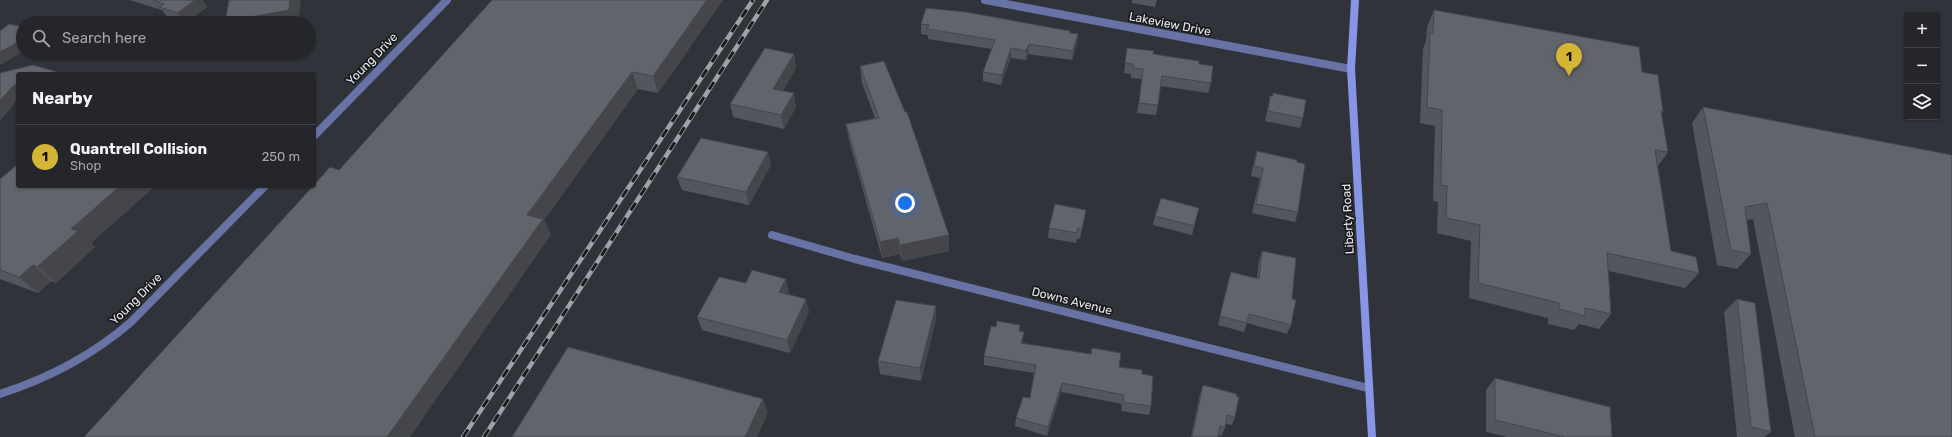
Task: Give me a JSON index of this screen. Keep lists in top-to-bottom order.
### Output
{
  "streets": {
    "main road": ["Liberty Road"],
    "street": ["Lakeview Drive", "Young Drive", "Downs Avenue"]
  },
  "crossings": [
    ["Lakeview Drive", "Liberty Road"],
    ["Liberty Road", "Downs Avenue"]
  ],
  "page": {
    "map_buttons": ["+", "−"],
    "search": "Search here",
    "pins": "1",
    "heading": "Nearby",
    "list": [
      {
        "mark": "1",
        "name": "Quantrell Collision",
        "note": "Shop",
        "value": "250 m"
      }
    ]
  }
}
